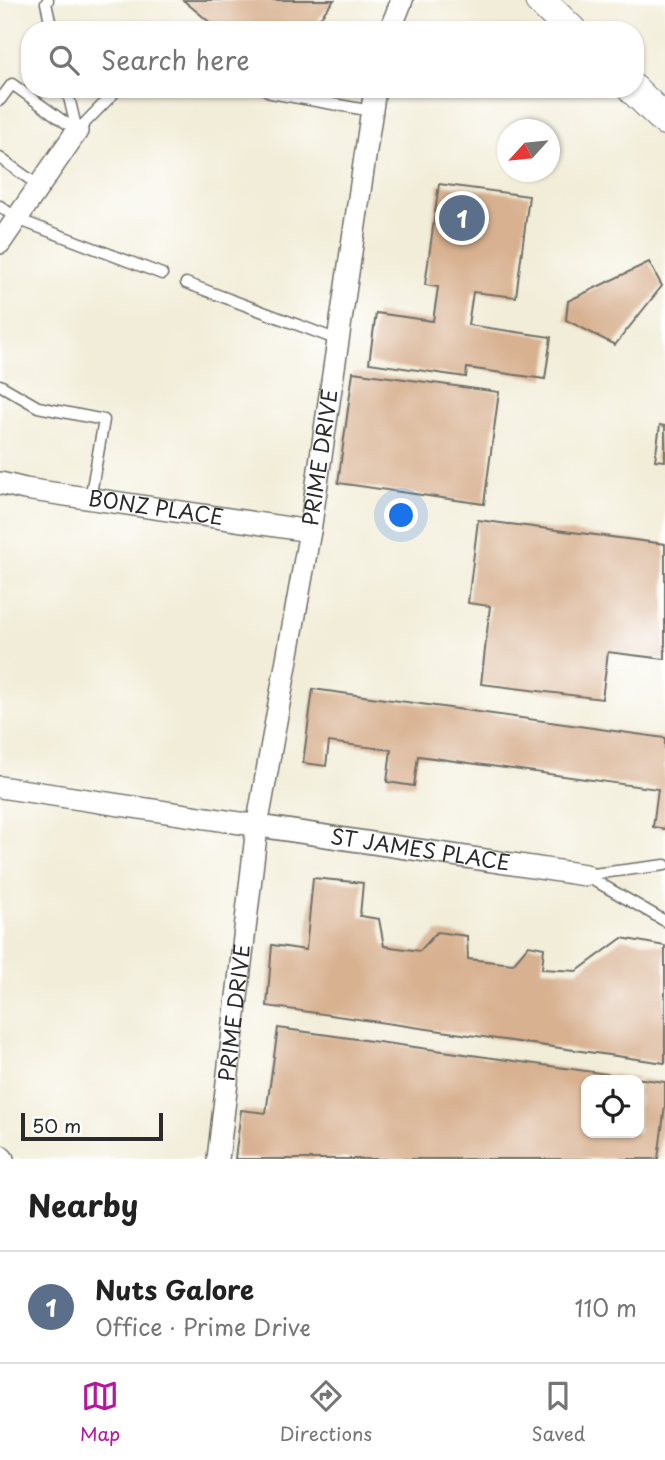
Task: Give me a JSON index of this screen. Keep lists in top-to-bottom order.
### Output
{
  "streets": {
    "street": ["PRIME DRIVE", "BONZ PLACE", "ST JAMES PLACE"]
  },
  "crossings": [
    ["PRIME DRIVE", "BONZ PLACE"],
    ["PRIME DRIVE", "ST JAMES PLACE"]
  ],
  "scale_bar": "50 m",
  "north": "bottom left",
  "page": {
    "search": "Search here",
    "pins": "1",
    "scale": "50 m",
    "heading": "Nearby",
    "list": [
      {
        "mark": "1",
        "name": "Nuts Galore",
        "note": "Office · Prime Drive",
        "value": "110 m"
      }
    ],
    "nav": ["Map", "Directions", "Saved"]
  }
}
